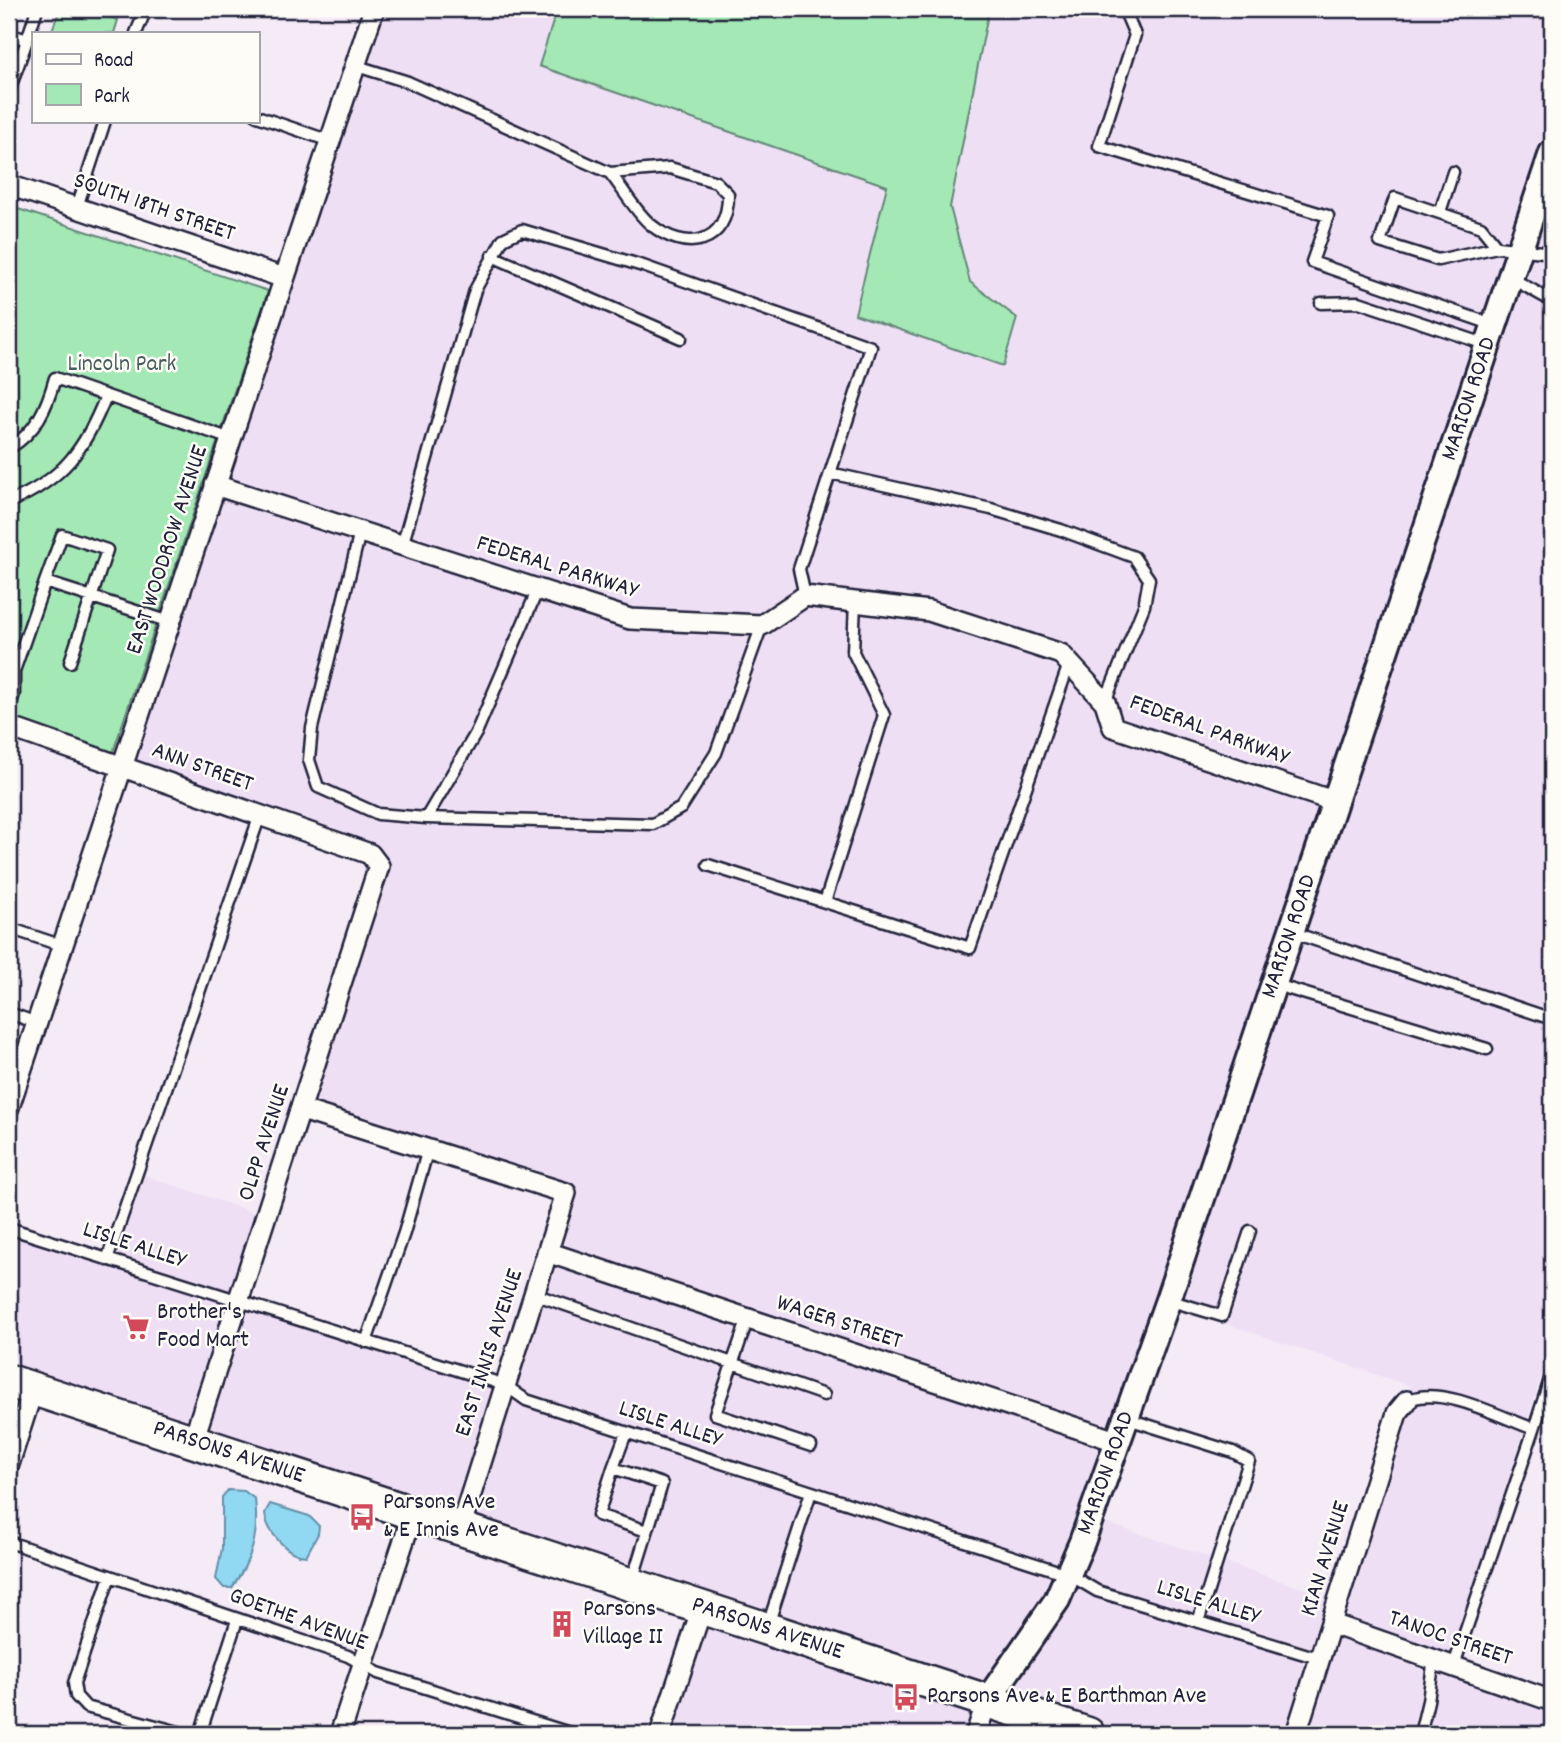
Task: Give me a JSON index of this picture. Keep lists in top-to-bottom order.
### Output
{
  "streets": {
    "main road": ["PARSONS AVENUE"],
    "street": [
      "SOUTH 18TH STREET",
      "MARION ROAD",
      "EAST WOODROW AVENUE",
      "FEDERAL PARKWAY",
      "ANN STREET",
      "OLPP AVENUE",
      "WAGER STREET",
      "EAST INNIS AVENUE",
      "KIAN AVENUE",
      "TANOC STREET"
    ],
    "lane": ["LISLE ALLEY", "GOETHE AVENUE"]
  },
  "crossings": [
    ["SOUTH 18TH STREET", "EAST WOODROW AVENUE"],
    ["MARION ROAD", "FEDERAL PARKWAY"],
    ["MARION ROAD", "LISLE ALLEY"],
    ["MARION ROAD", "WAGER STREET"],
    ["MARION ROAD", "PARSONS AVENUE"],
    ["EAST WOODROW AVENUE", "FEDERAL PARKWAY"],
    ["EAST WOODROW AVENUE", "ANN STREET"],
    ["ANN STREET", "OLPP AVENUE"],
    ["OLPP AVENUE", "LISLE ALLEY"],
    ["OLPP AVENUE", "PARSONS AVENUE"],
    ["LISLE ALLEY", "EAST INNIS AVENUE"],
    ["LISLE ALLEY", "KIAN AVENUE"],
    ["WAGER STREET", "EAST INNIS AVENUE"],
    ["EAST INNIS AVENUE", "PARSONS AVENUE"],
    ["KIAN AVENUE", "TANOC STREET"]
  ],
  "parks": ["Lincoln Park"],
  "places": {
    "supermarket": ["Brother's Food Mart"],
    "bus stop": ["Parsons Ave & E Innis Ave", "Parsons Ave & E Barthman Ave"],
    "building": ["Parsons Village II"]
  },
  "legend": ["Road", "Park"]
}
